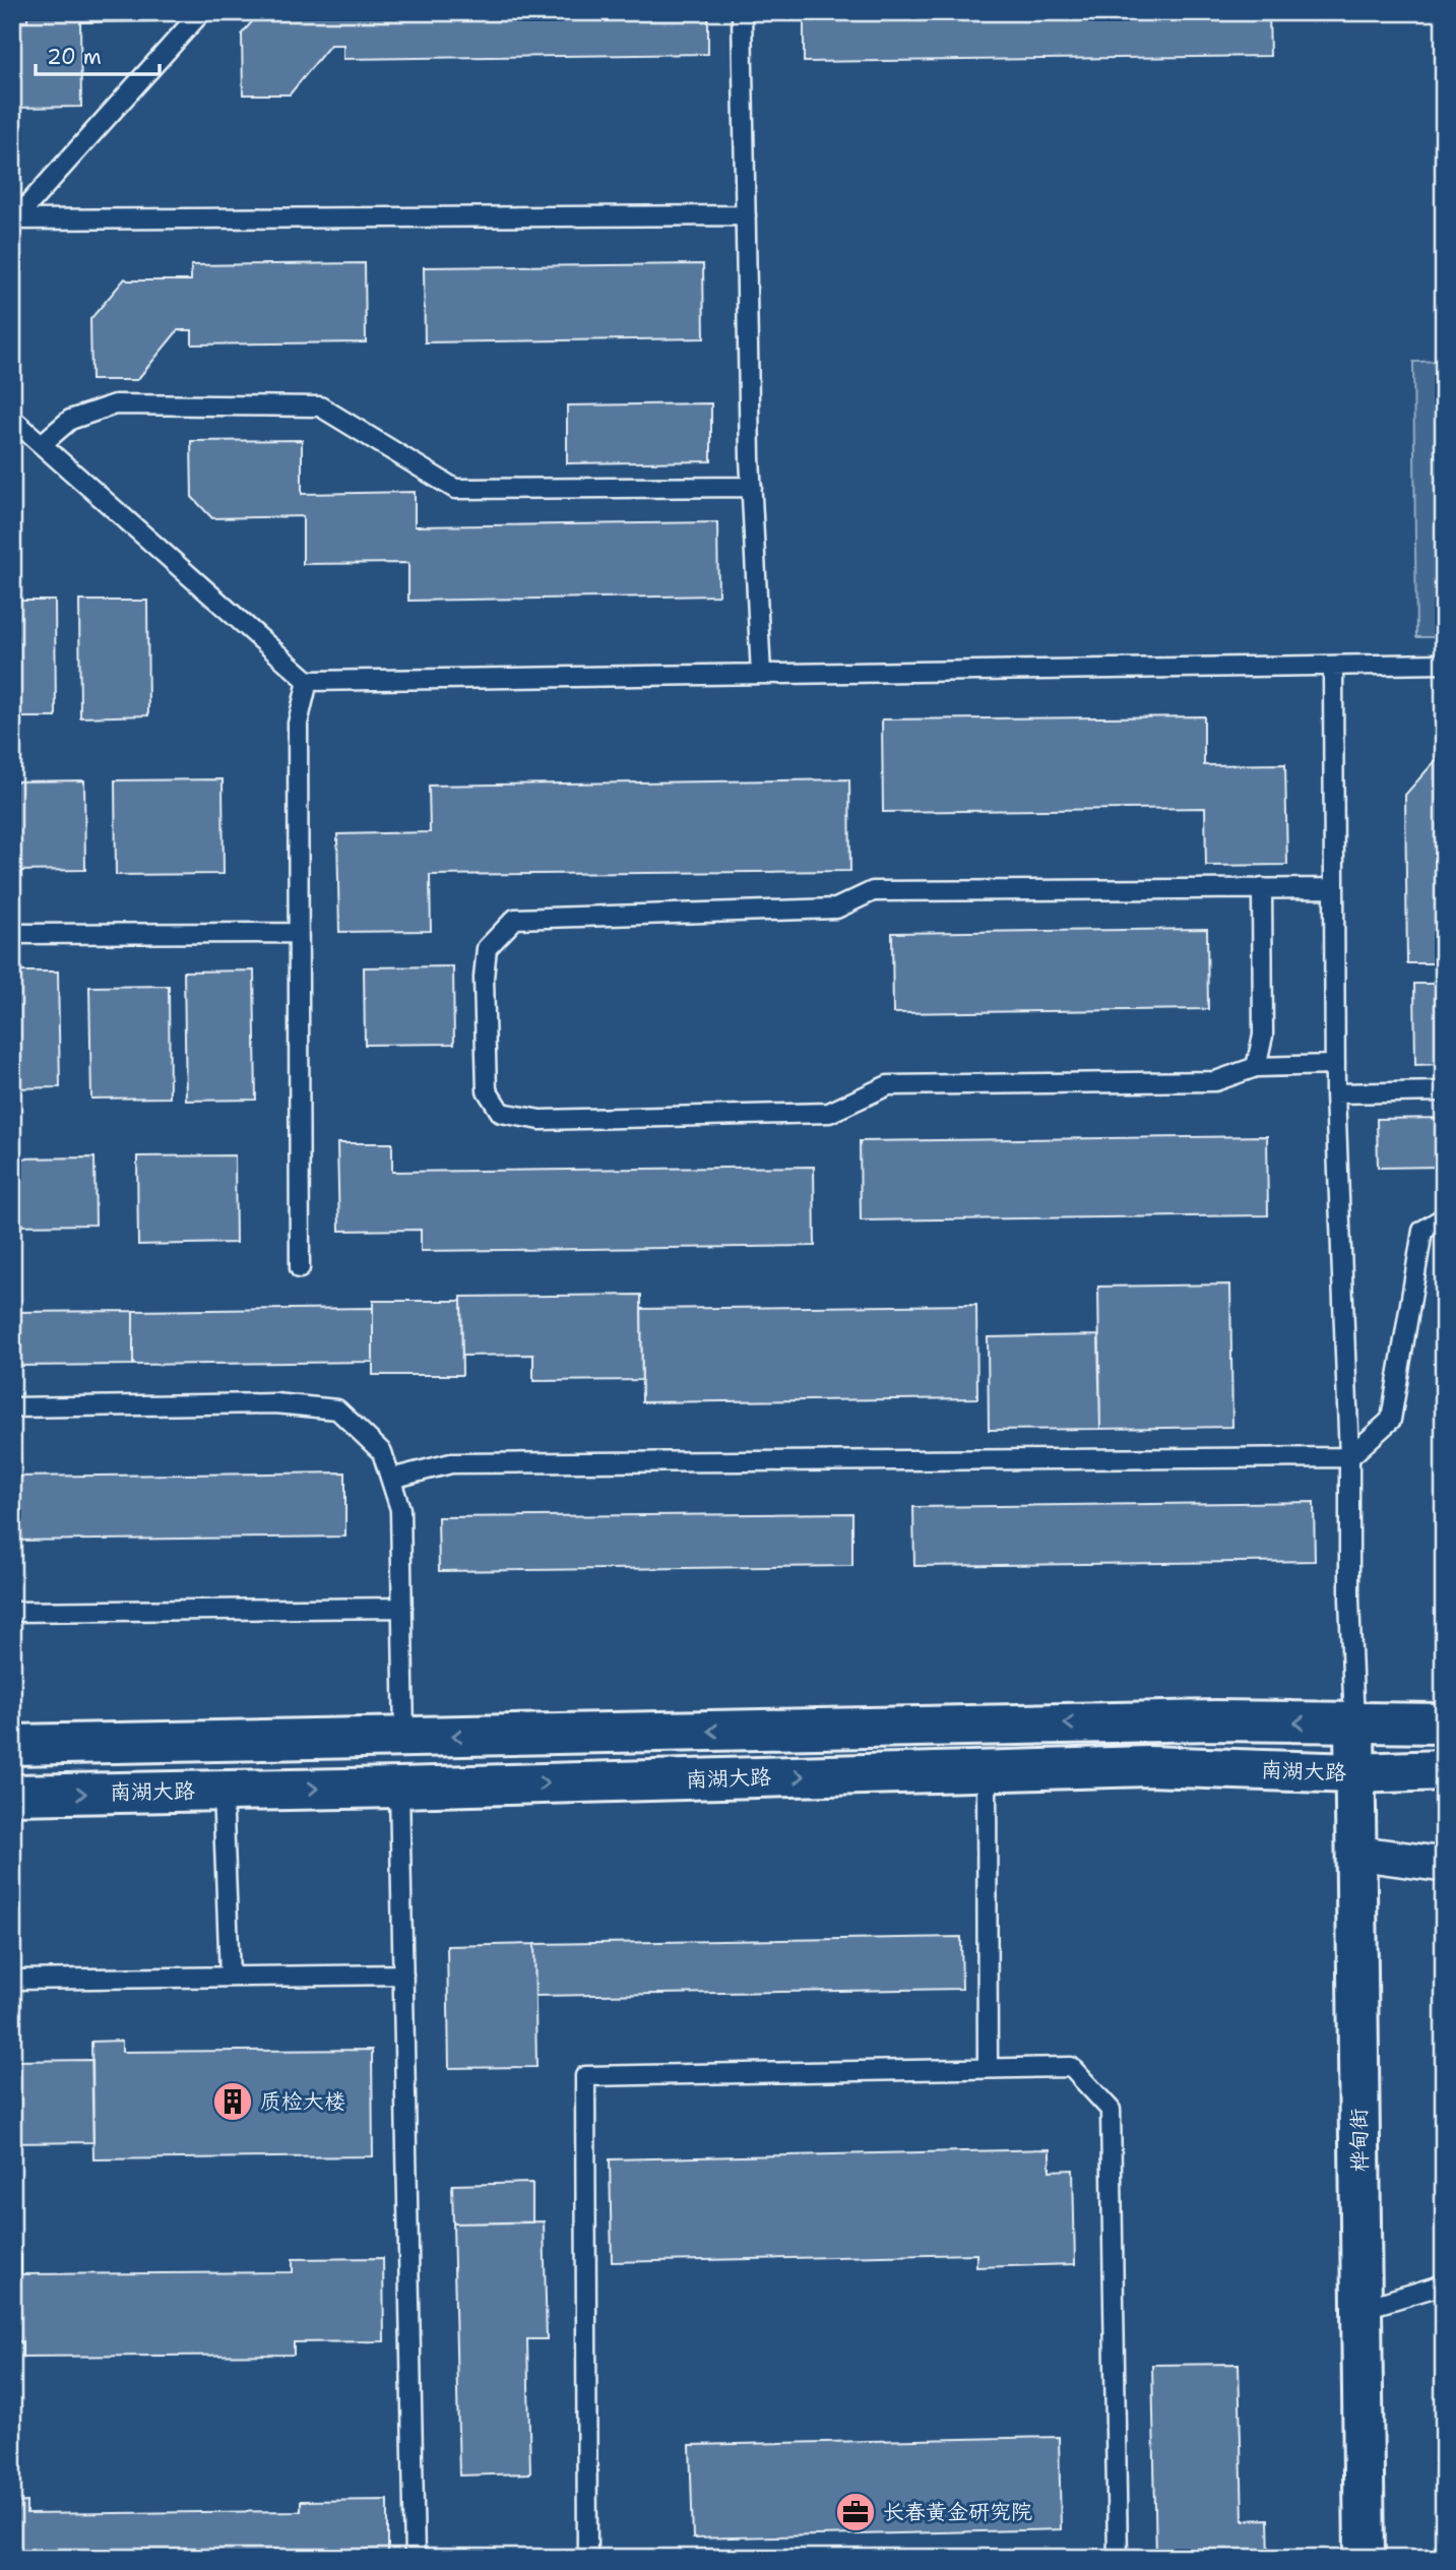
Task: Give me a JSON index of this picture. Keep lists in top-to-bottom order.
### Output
{
  "streets": {
    "main road": ["南湖大路", "桦甸街"]
  },
  "crossings": [
    ["南湖大路", "桦甸街"]
  ],
  "places": {
    "building": ["质检大楼"],
    "office": ["长春黄金研究院"]
  },
  "scale_bar": "20 m"
}
